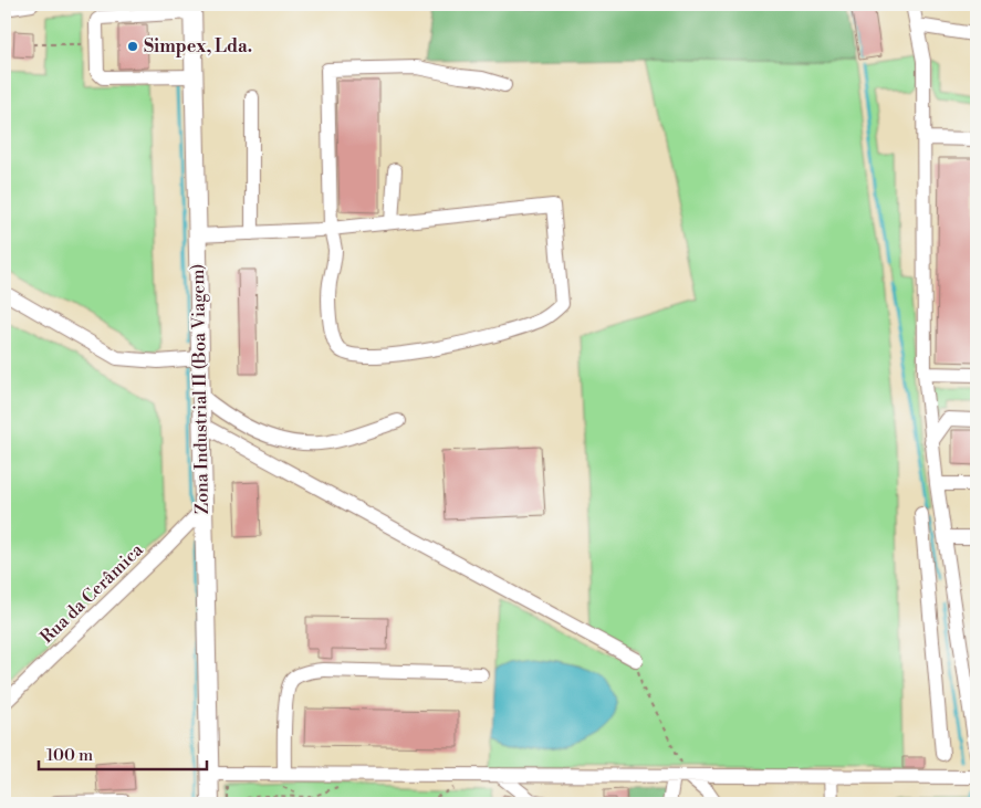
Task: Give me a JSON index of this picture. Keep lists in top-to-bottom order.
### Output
{
  "streets": {
    "main road": ["Zona Industrial II (Boa Viagem)"],
    "street": ["Rua da Cerâmica"]
  },
  "crossings": [
    ["Zona Industrial II (Boa Viagem)", "Rua da Cerâmica"]
  ],
  "places": ["Simpex, Lda."],
  "scale_bar": "100 m"
}
